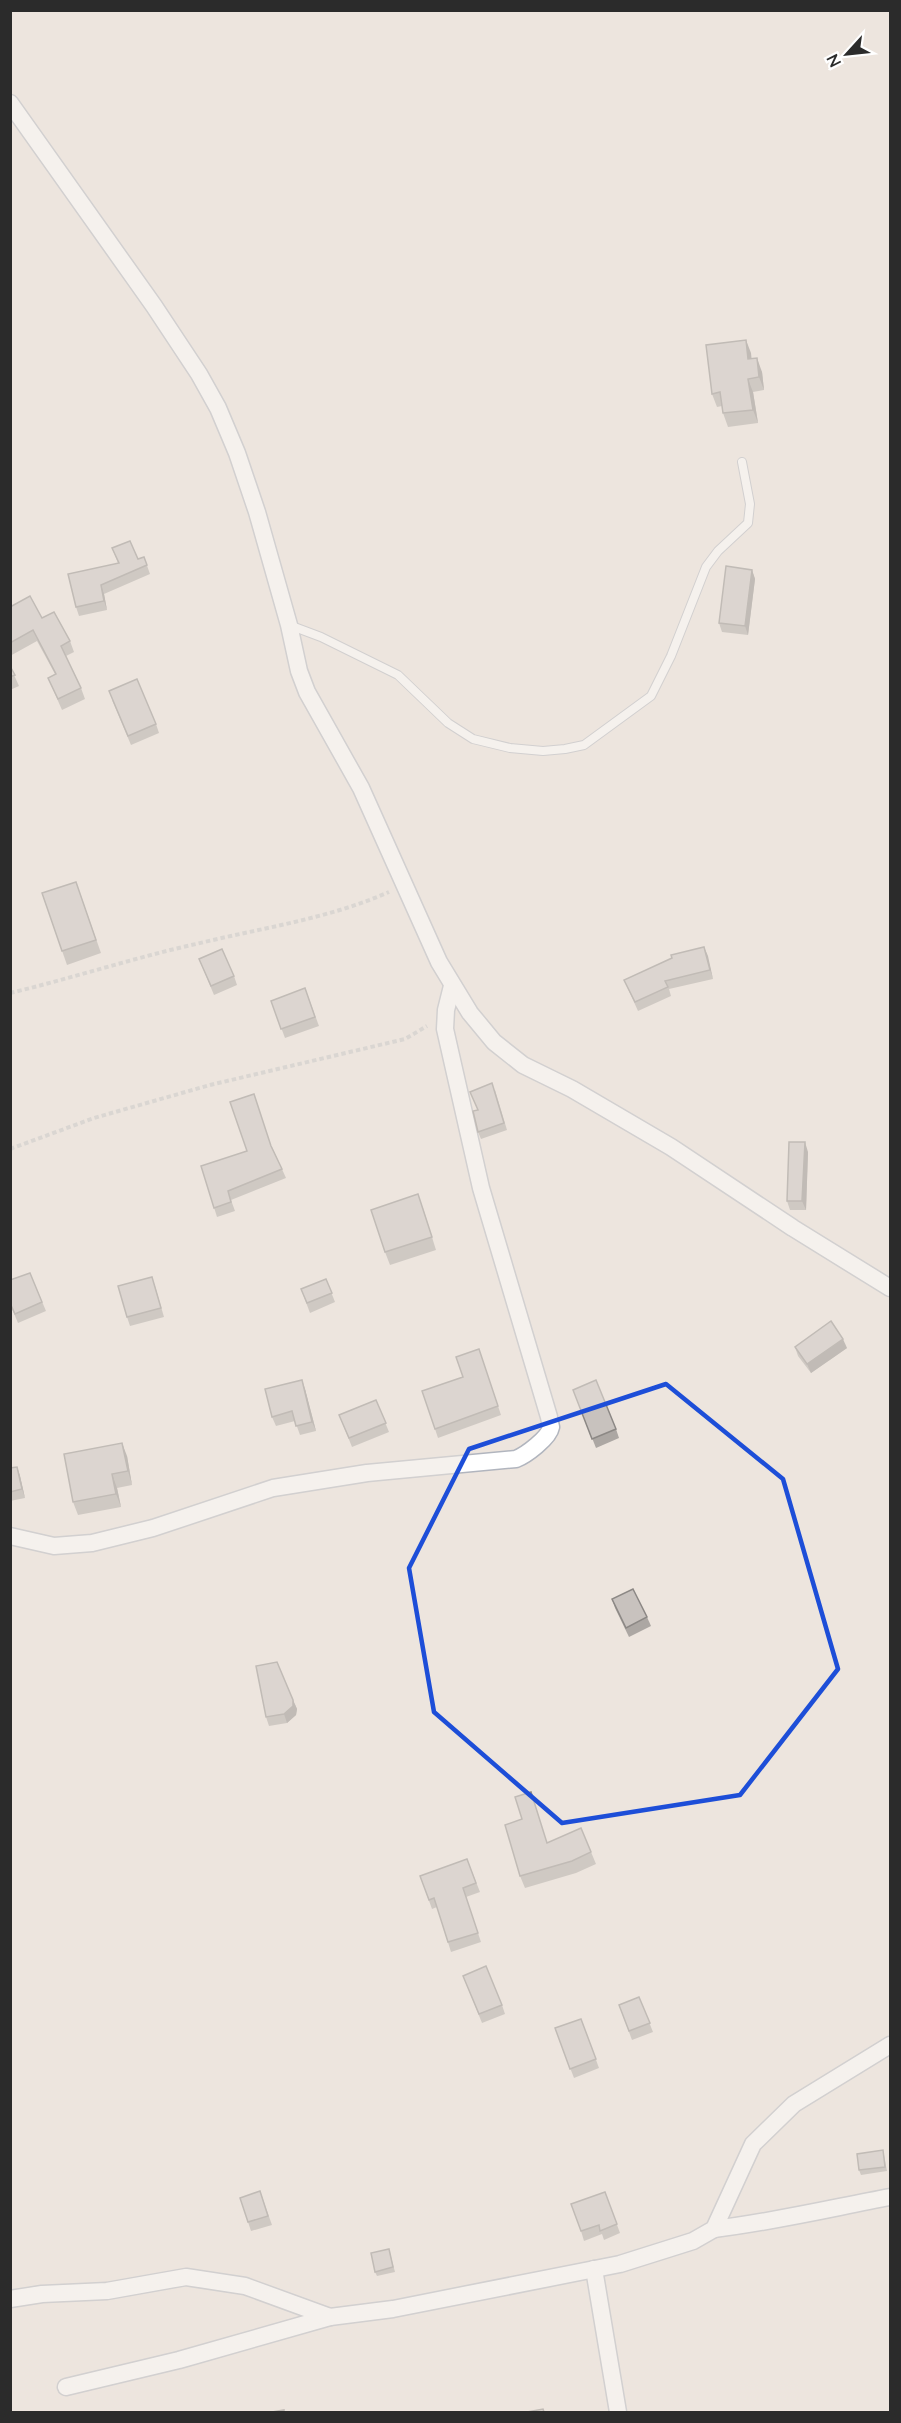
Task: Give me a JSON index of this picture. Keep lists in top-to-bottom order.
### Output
{
  "north": "bottom left"
}
